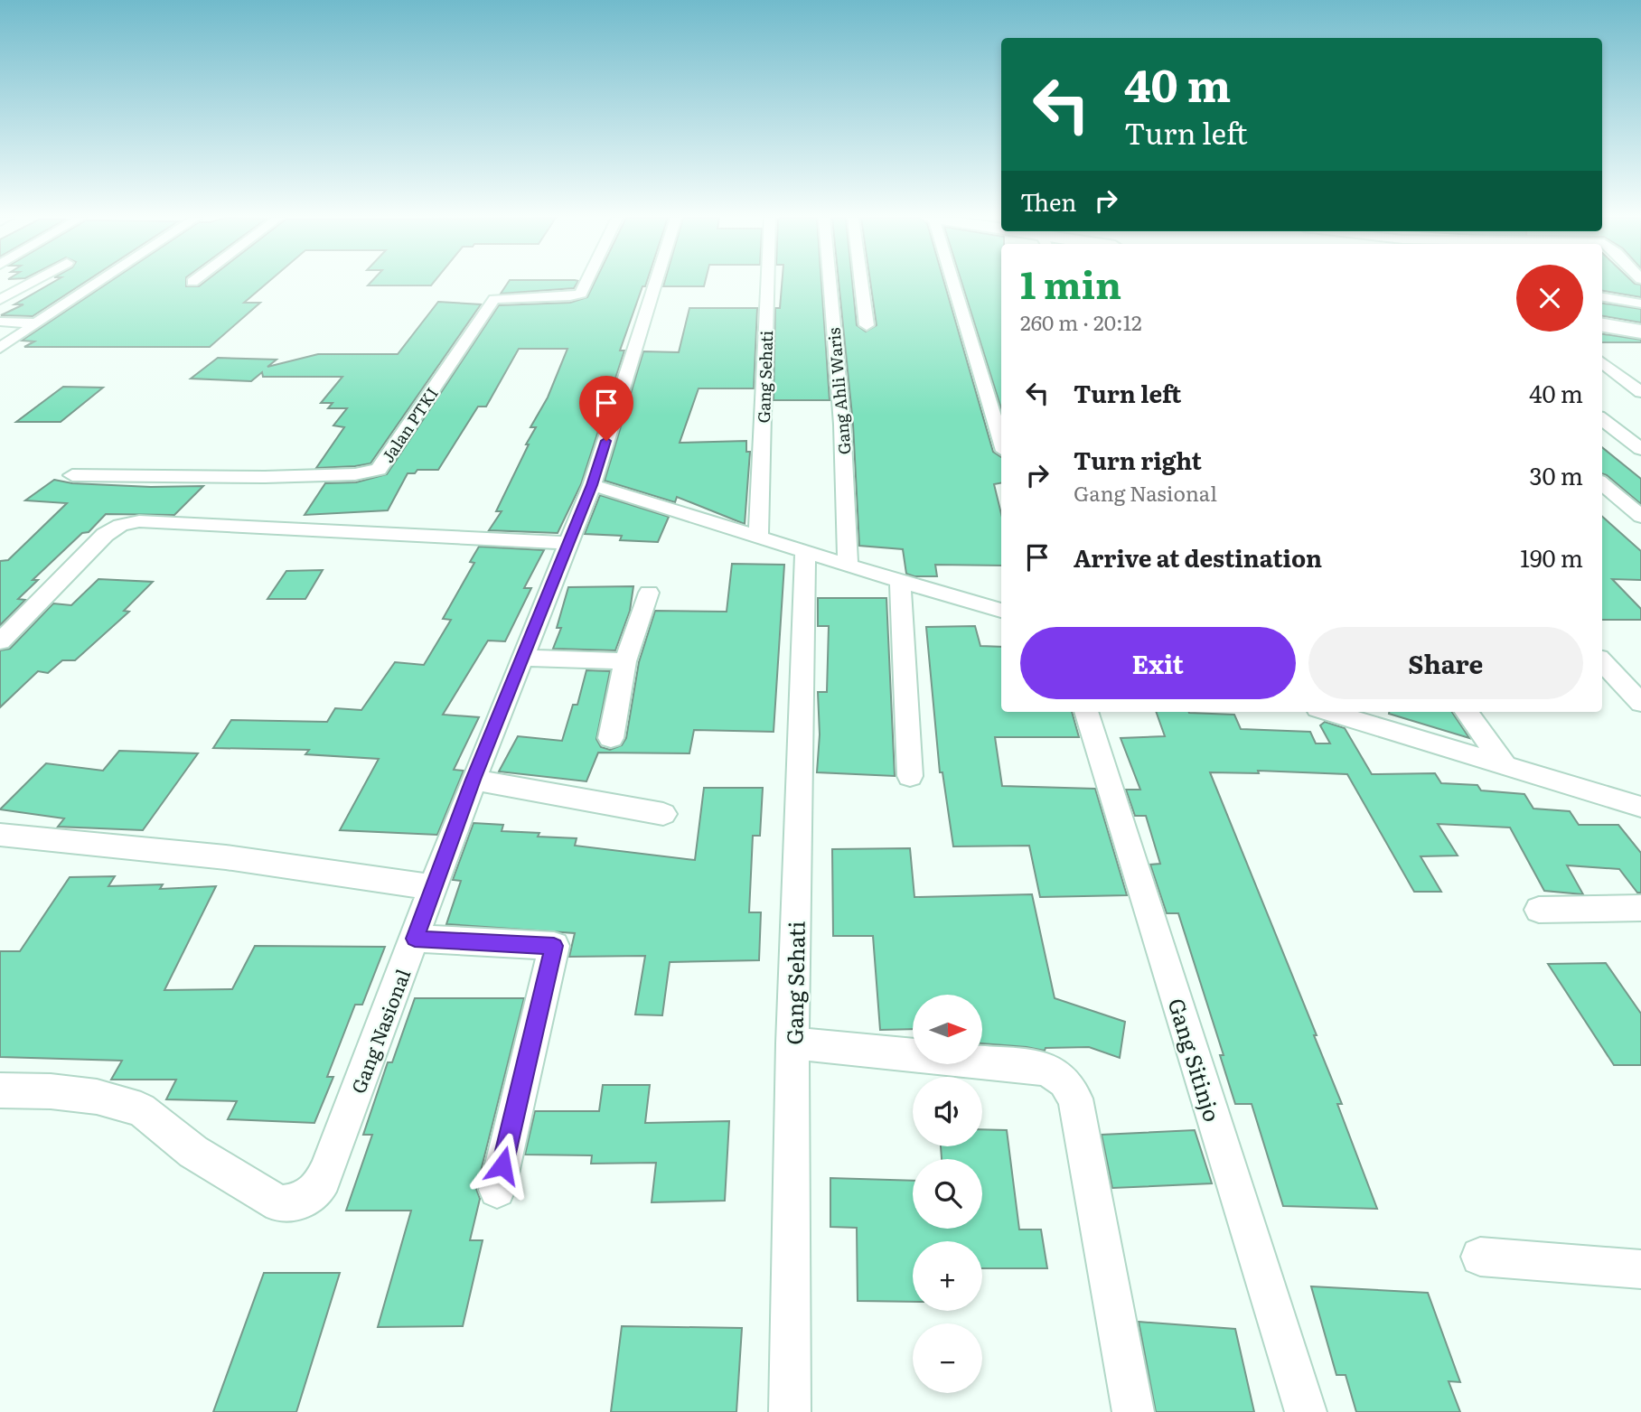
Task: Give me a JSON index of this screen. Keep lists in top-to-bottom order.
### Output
{
  "streets": {
    "street": [
      "Gang Sehati",
      "Gang Ahli Waris",
      "Jalan PTKI",
      "Gang Nasional",
      "Gang Sitinjo"
    ]
  },
  "north": "right",
  "page": {
    "turn": ["40 m", "Turn left"],
    "then": "Then",
    "heading": ["1 min", "260 m · 20:12"],
    "list": [
      {
        "name": "Turn left",
        "value": "40 m"
      },
      {
        "name": "Turn right",
        "note": "Gang Nasional",
        "value": "30 m"
      },
      {
        "name": "Arrive at destination",
        "value": "190 m"
      }
    ],
    "buttons": ["Exit", "Share"],
    "map_buttons": ["+", "−"]
  }
}
